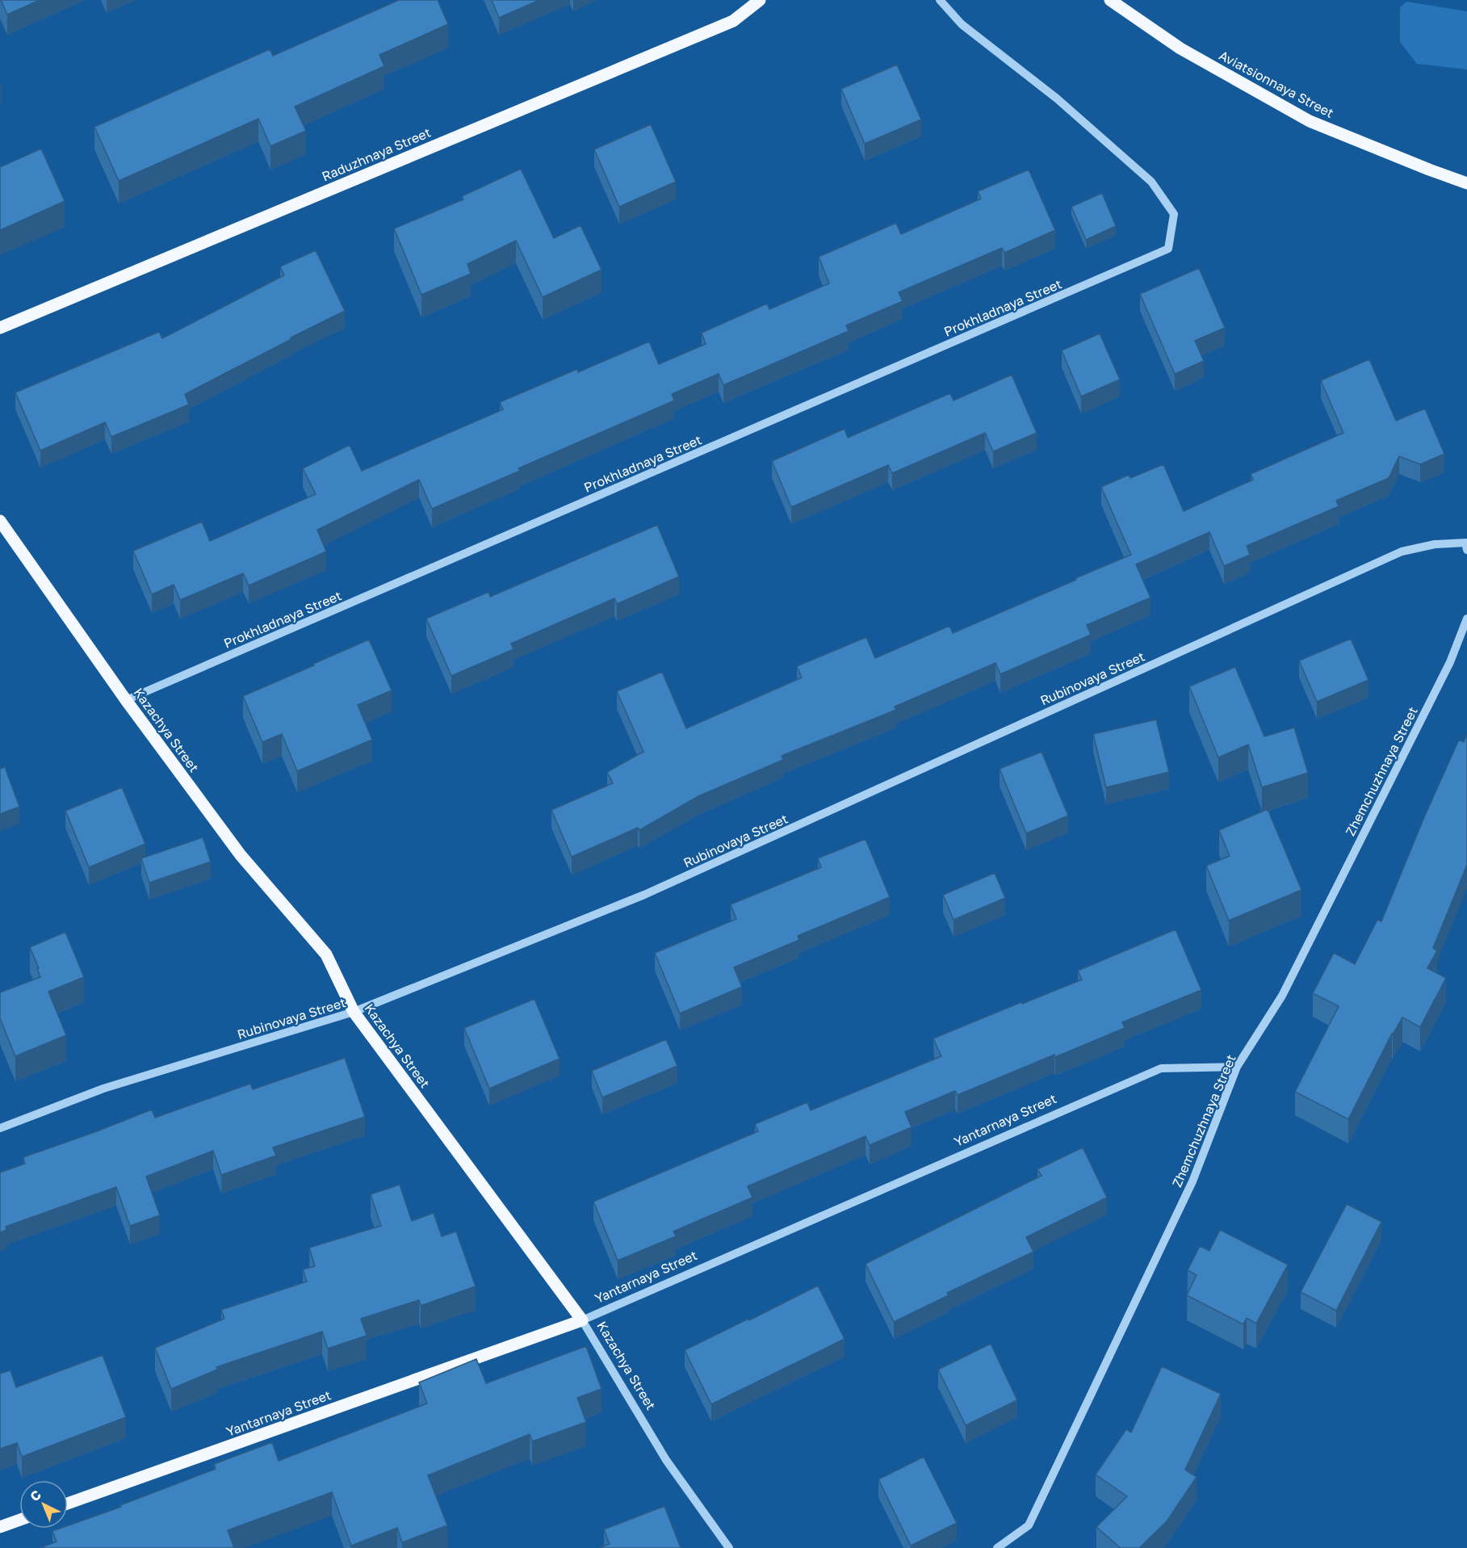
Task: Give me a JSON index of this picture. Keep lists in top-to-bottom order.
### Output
{
  "streets": {
    "main road": [
      "Aviatsionnaya Street",
      "Raduzhnaya Street",
      "Kazachya Street",
      "Yantarnaya Street"
    ],
    "street": ["Prokhladnaya Street", "Rubinovaya Street", "Zhemchuzhnaya Street"]
  },
  "crossings": [
    ["Prokhladnaya Street", "Kazachya Street"],
    ["Rubinovaya Street", "Kazachya Street"],
    ["Kazachya Street", "Yantarnaya Street"],
    ["Zhemchuzhnaya Street", "Yantarnaya Street"]
  ],
  "north": "top left"
}
